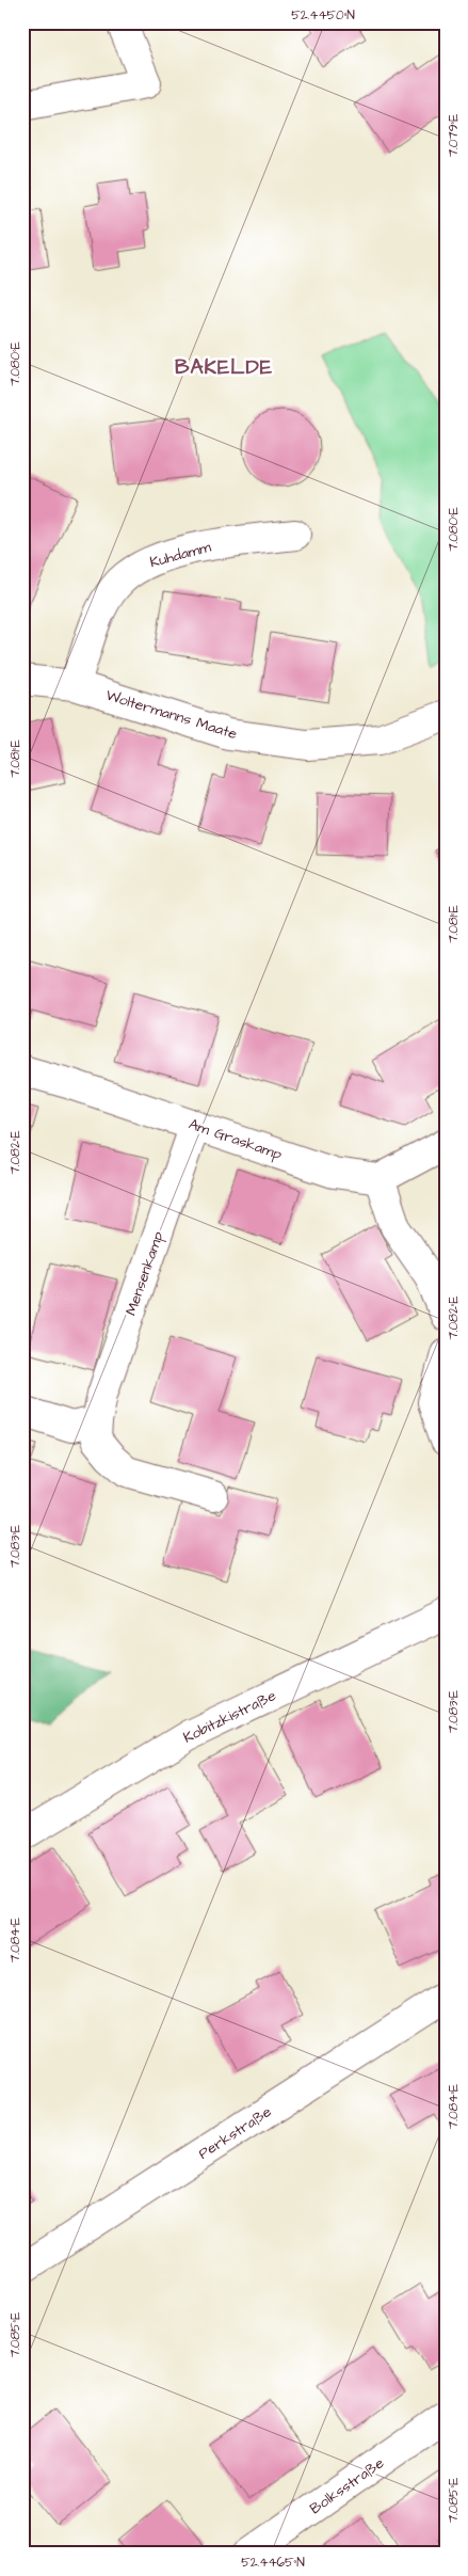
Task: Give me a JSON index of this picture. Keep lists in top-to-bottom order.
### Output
{
  "streets": {
    "street": [
      "Kuhdamm",
      "Woltermanns Maate",
      "Am Graskamp",
      "Mensenkamp",
      "Kobitzkistraße",
      "Perkstraße",
      "Bolksstraße"
    ]
  },
  "crossings": [
    ["Kuhdamm", "Woltermanns Maate"],
    ["Am Graskamp", "Mensenkamp"]
  ],
  "districts": ["BAKELDE"],
  "coordinates": [
    "52.4450°N",
    "7.079°E",
    "7.080°E",
    "7.081°E",
    "7.082°E",
    "7.083°E",
    "7.084°E",
    "7.085°E",
    "52.4465°N"
  ]
}
